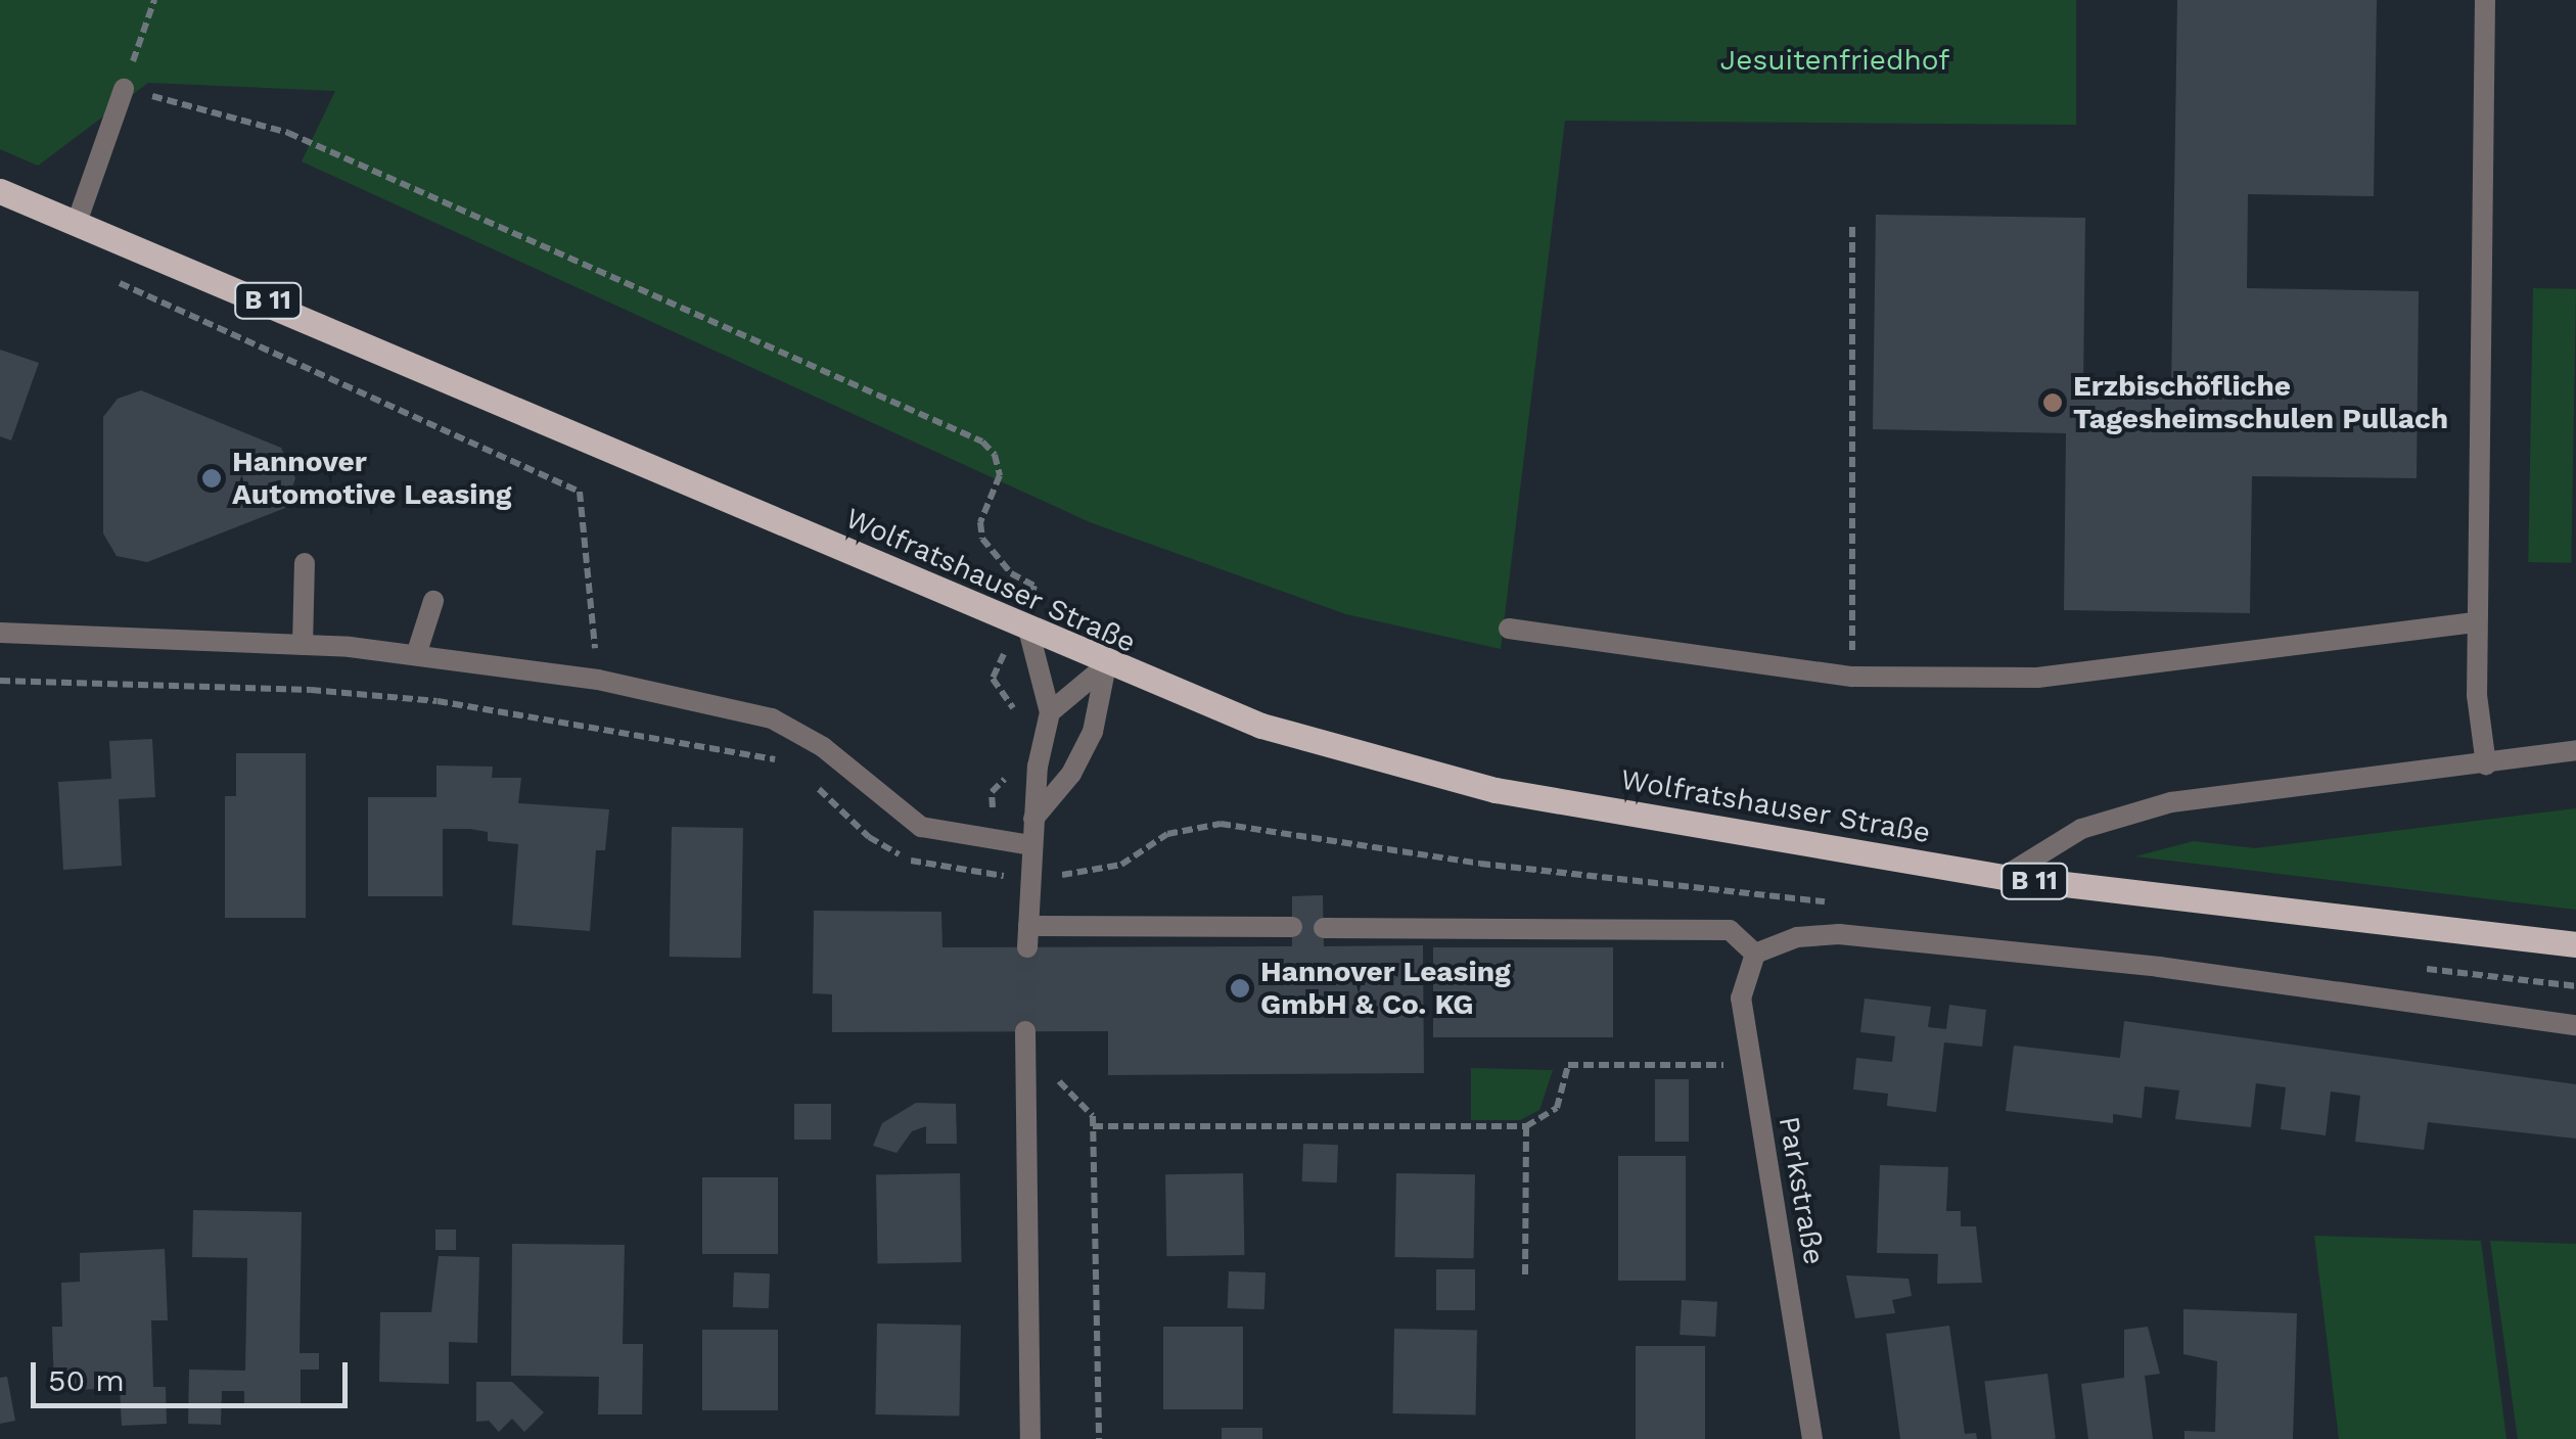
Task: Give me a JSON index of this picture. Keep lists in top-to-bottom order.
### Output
{
  "streets": {
    "main road": ["B 11", "Wolfratshauser Straße"],
    "street": ["Parkstraße"]
  },
  "parks": ["Jesuitenfriedhof"],
  "places": ["Erzbischöfliche Tagesheimschulen Pullach", "Hannover Automotive Leasing", "Hannover Leasing GmbH & Co. KG"],
  "scale_bar": "50 m"
}
